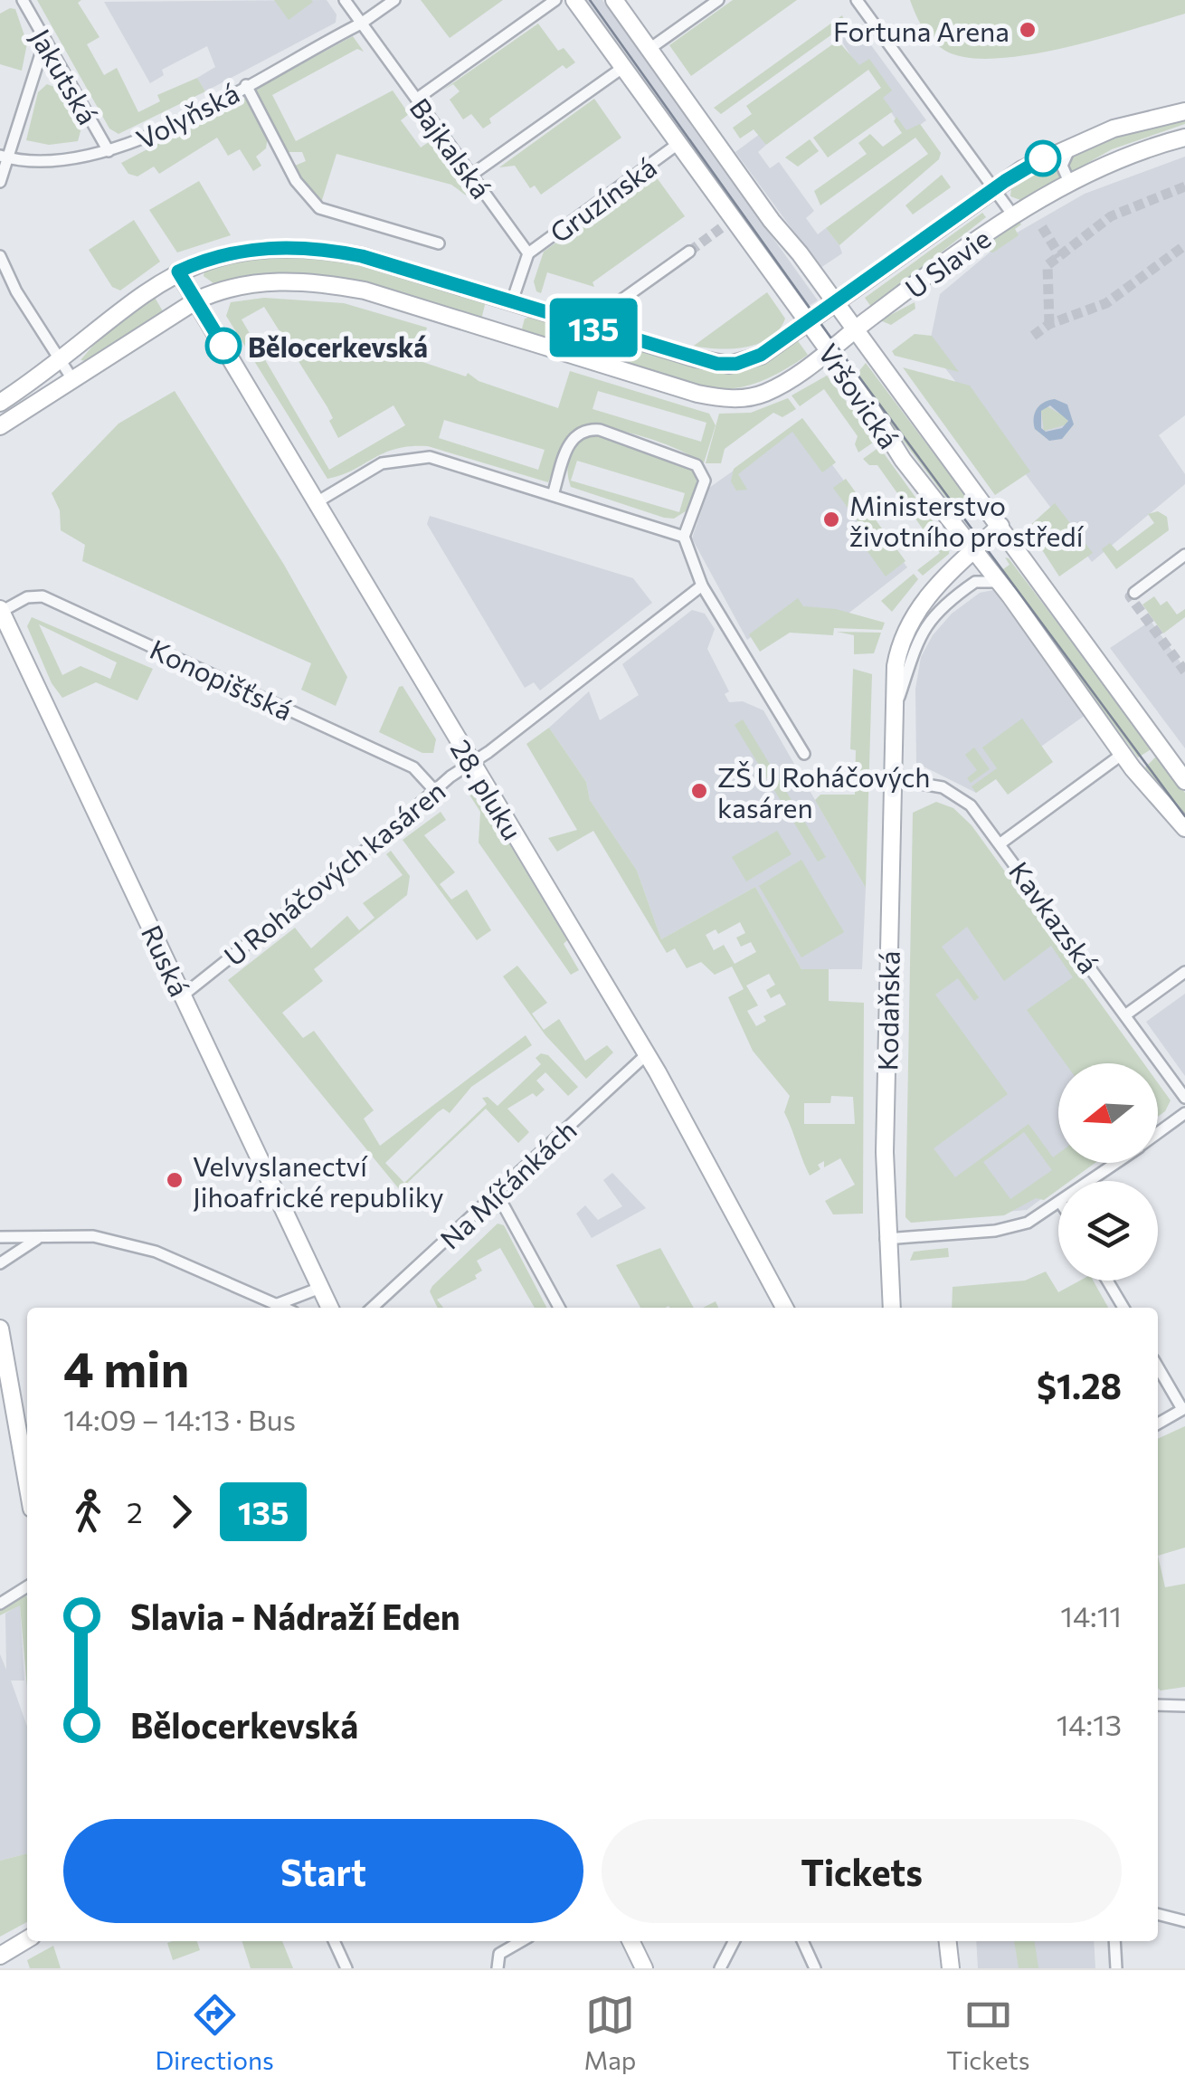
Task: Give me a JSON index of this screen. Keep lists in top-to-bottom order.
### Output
{
  "streets": {
    "main road": [
      "U Slavie",
      "Vršovická",
      "28. pluku",
      "Ruská",
      "Kodaňská"
    ],
    "street": [
      "Jakutská",
      "Volyňská",
      "Bajkalská",
      "Gruzínská",
      "Konopišťská",
      "U Roháčových kasáren",
      "Kavkazská",
      "Na Míčánkách"
    ]
  },
  "crossings": [
    ["Jakutská", "Volyňská"],
    ["Volyňská", "Bajkalská"],
    ["Bajkalská", "Gruzínská"],
    ["Gruzínská", "Vršovická"],
    ["U Slavie", "Vršovická"],
    ["Vršovická", "Kodaňská"],
    ["Konopišťská", "U Roháčových kasáren"],
    ["Konopišťská", "Ruská"],
    ["28. pluku", "U Roháčových kasáren"],
    ["28. pluku", "Na Míčánkách"],
    ["U Roháčových kasáren", "Ruská"],
    ["Kavkazská", "Kodaňská"]
  ],
  "places": [
    "Fortuna Arena",
    "Bělocerkevská",
    "Ministerstvo životního prostředí",
    "ZŠ U Roháčových kasáren",
    "Velvyslanectví Jihoafrické republiky"
  ],
  "lines": ["bus line 135"],
  "north": "left",
  "page": {
    "on_map": "135",
    "heading": ["4 min", "14:09 – 14:13 · Bus", "$1.28"],
    "legs": ["2", "135"],
    "list": [
      {
        "name": "Slavia - Nádraží Eden",
        "value": "14:11"
      },
      {
        "name": "Bělocerkevská",
        "value": "14:13"
      }
    ],
    "buttons": ["Start", "Tickets"],
    "tabs": ["Directions", "Map", "Tickets"]
  }
}
